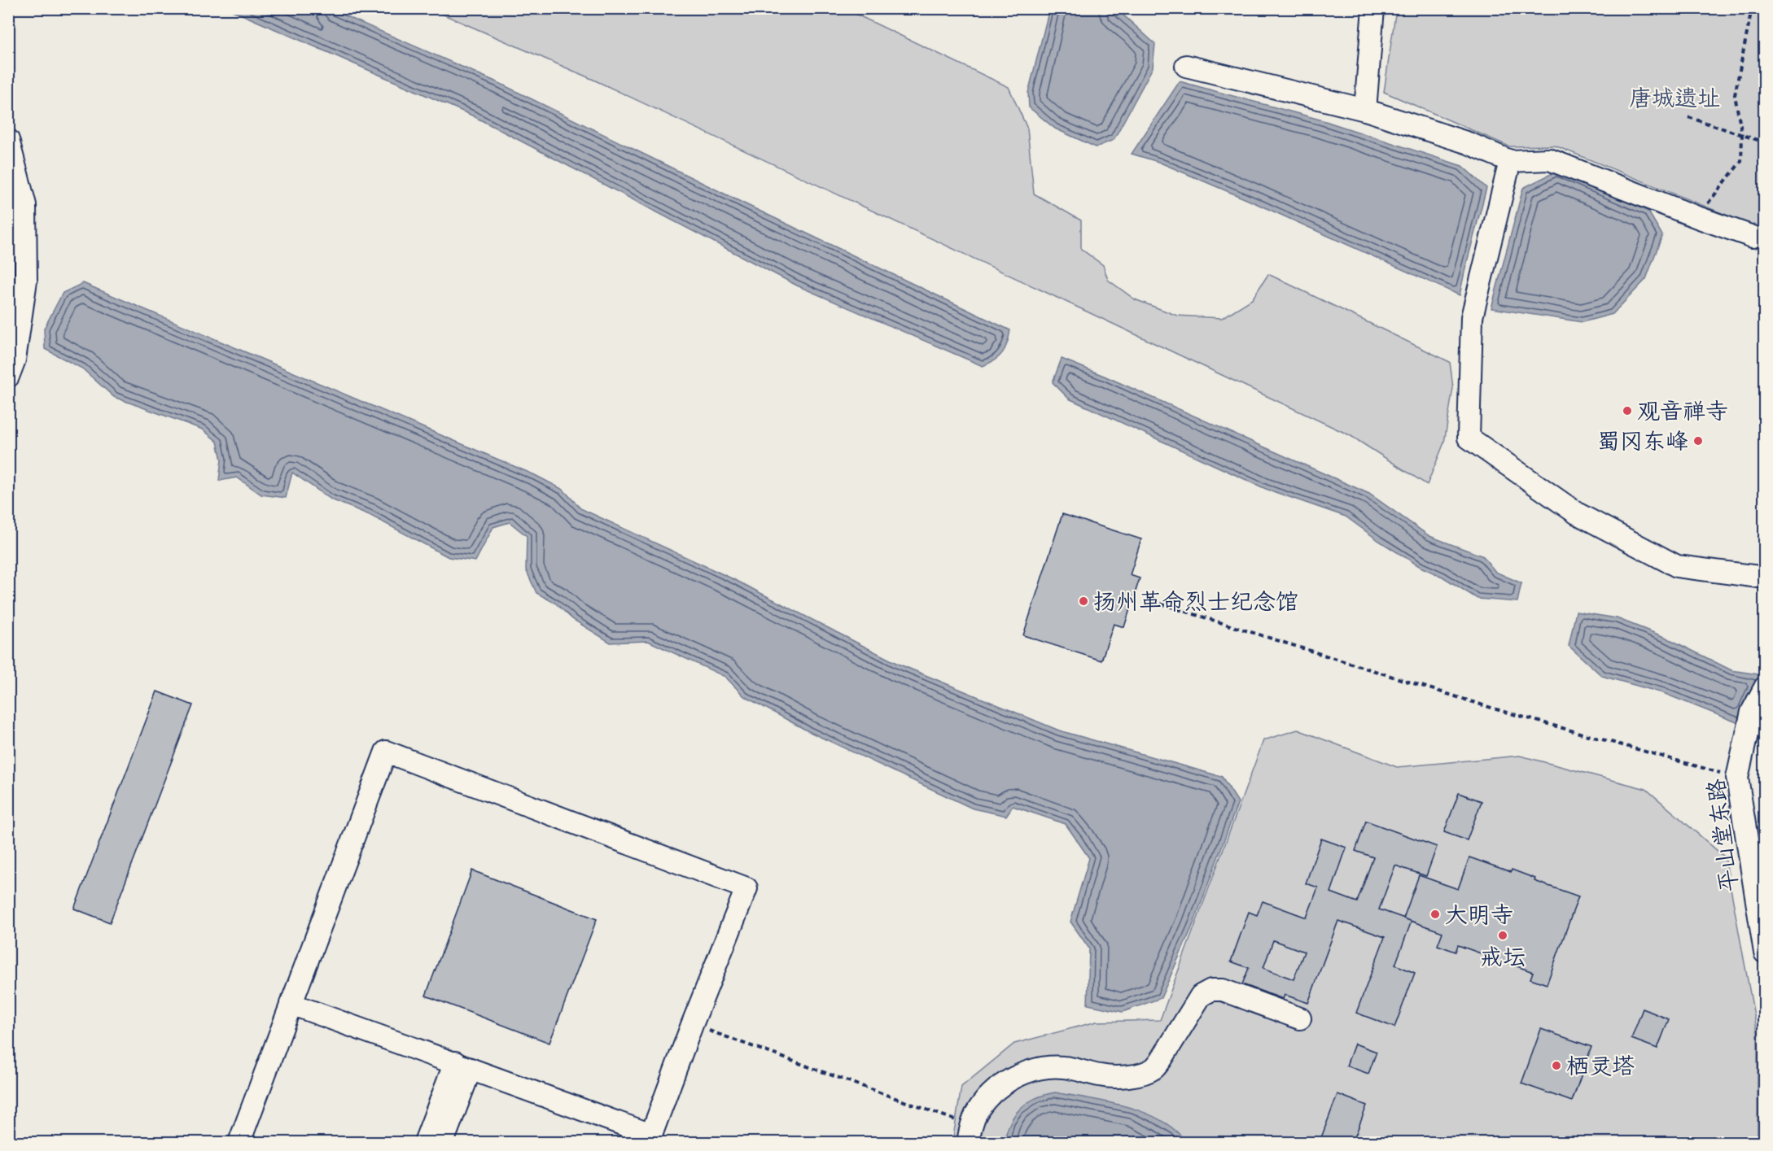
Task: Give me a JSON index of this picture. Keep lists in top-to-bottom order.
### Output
{
  "streets": {
    "street": ["平山堂东路"]
  },
  "parks": ["唐城遗址"],
  "places": [
    "观音禅寺",
    "蜀冈东峰",
    "扬州革命烈士纪念馆",
    "大明寺",
    "戒坛",
    "栖灵塔"
  ]
}
